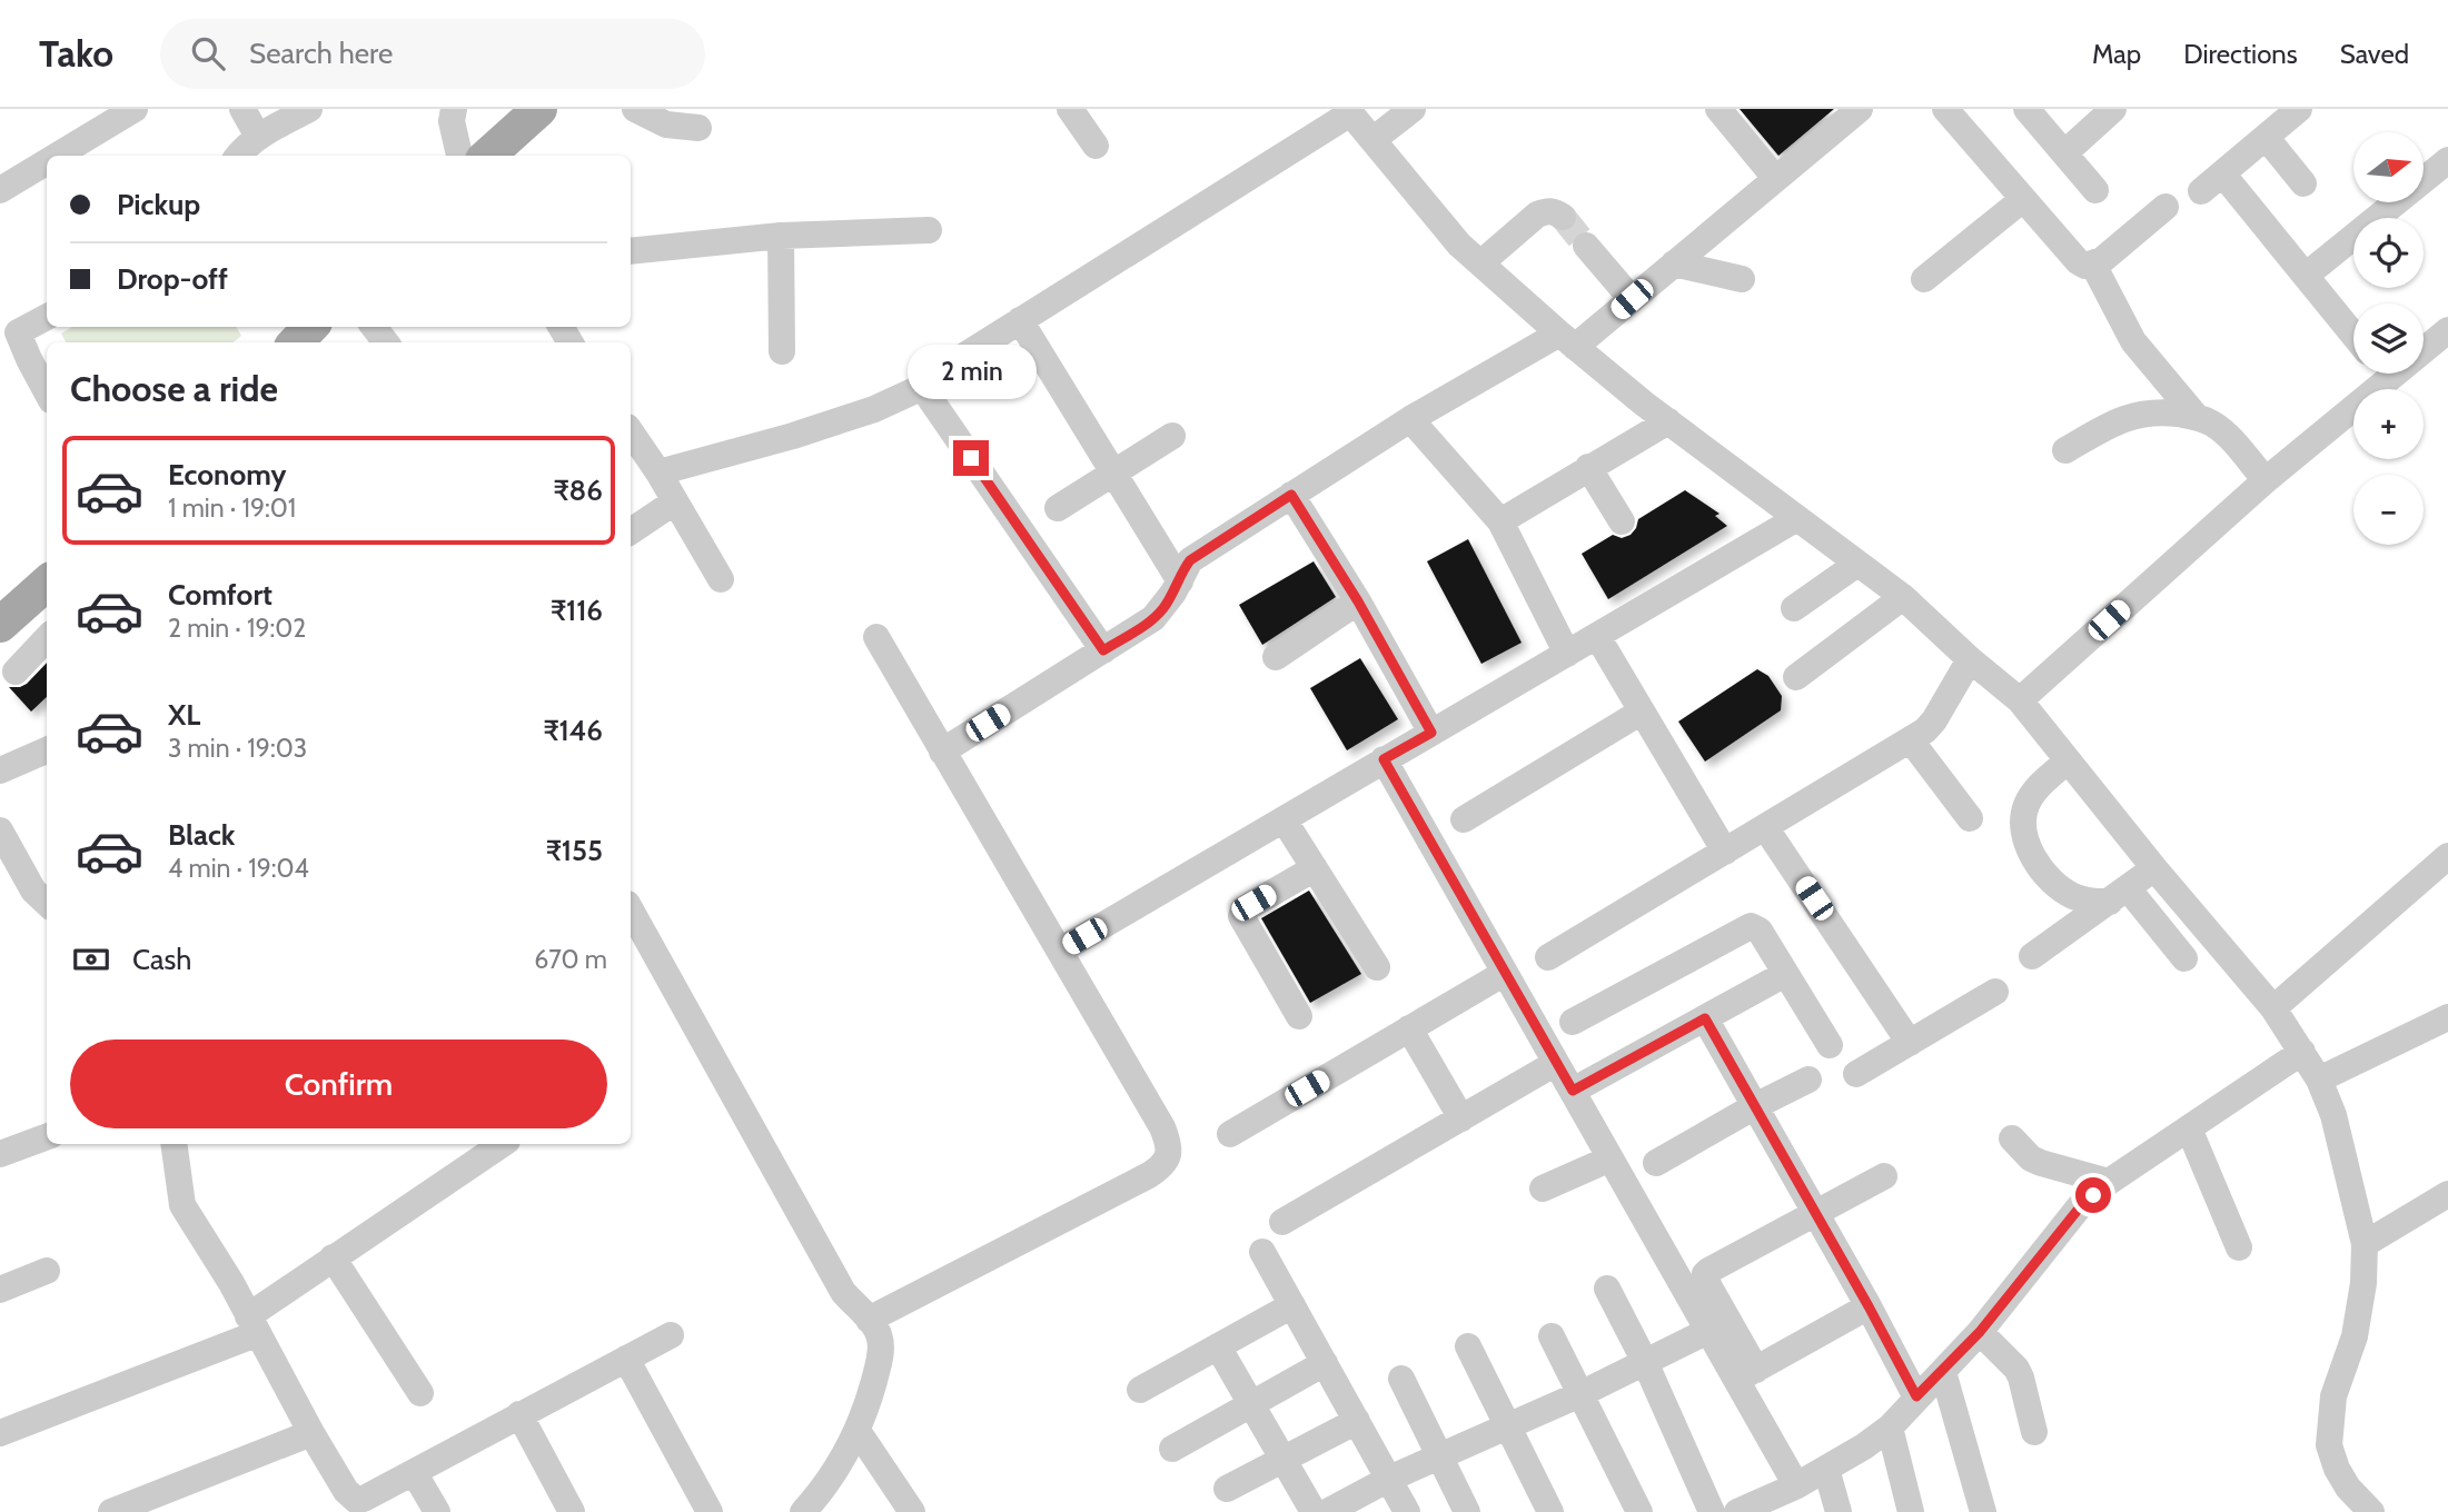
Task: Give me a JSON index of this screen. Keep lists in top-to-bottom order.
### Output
{
  "north": "right",
  "page": {
    "header": "Tako",
    "search": "Search here",
    "nav": ["Map", "Directions", "Saved"],
    "map_buttons": ["+", "−"],
    "banner": ["Pickup", "Drop-off"],
    "heading": "Choose a ride",
    "bubble": "2 min",
    "list": [
      {
        "name": "Economy",
        "note": "1 min · 19:01",
        "value": "₹86"
      },
      {
        "name": "Comfort",
        "note": "2 min · 19:02",
        "value": "₹116"
      },
      {
        "name": "XL",
        "note": "3 min · 19:03",
        "value": "₹146"
      },
      {
        "name": "Black",
        "note": "4 min · 19:04",
        "value": "₹155"
      }
    ],
    "pay": ["Cash", "670 m"],
    "buttons": "Confirm"
  }
}
